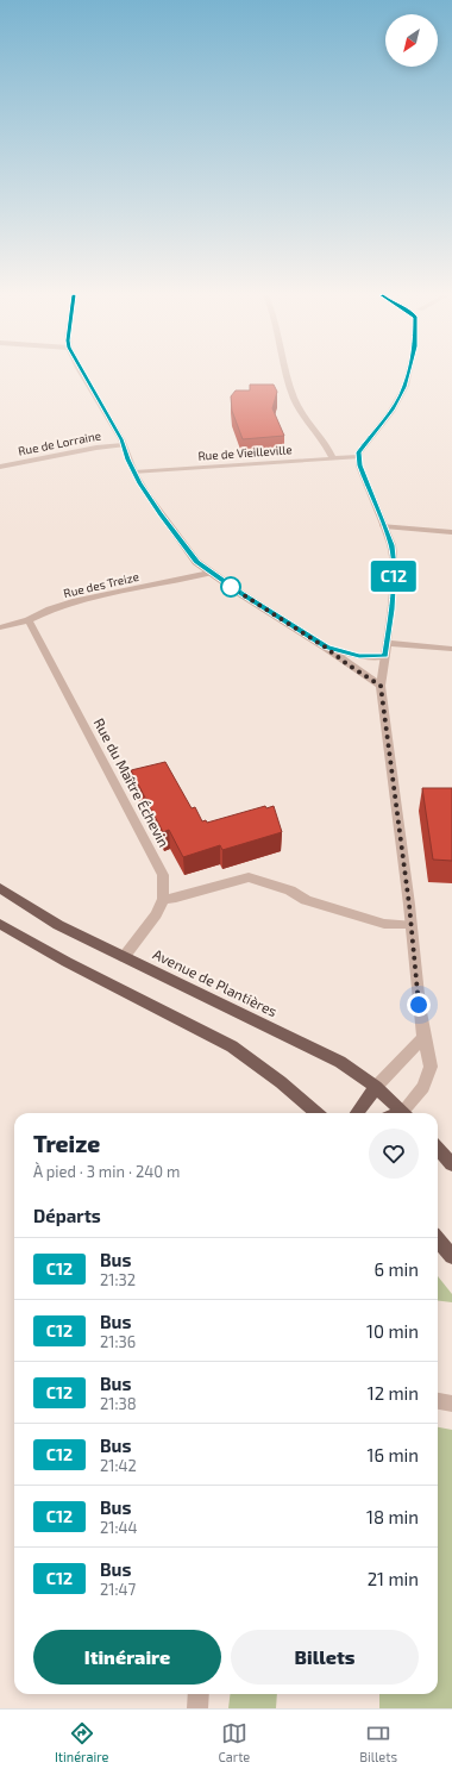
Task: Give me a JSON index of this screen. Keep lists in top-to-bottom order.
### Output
{
  "streets": {
    "main road": ["Avenue de Plantières"],
    "street": [
      "Rue de Lorraine",
      "Rue de Vieilleville",
      "Rue des Treize",
      "Rue du Maître Échevin"
    ]
  },
  "crossings": [
    ["Rue des Treize", "Rue du Maître Échevin"],
    ["Rue du Maître Échevin", "Avenue de Plantières"]
  ],
  "lines": ["bus line C12"],
  "north": "bottom left",
  "page": {
    "on_map": "C12",
    "heading": [
      ["Treize", "À pied · 3 min · 240 m"],
      "Départs"
    ],
    "list": [
      {
        "mark": "C12",
        "name": "Bus",
        "note": "21:32",
        "value": "6 min"
      },
      {
        "mark": "C12",
        "name": "Bus",
        "note": "21:36",
        "value": "10 min"
      },
      {
        "mark": "C12",
        "name": "Bus",
        "note": "21:38",
        "value": "12 min"
      },
      {
        "mark": "C12",
        "name": "Bus",
        "note": "21:42",
        "value": "16 min"
      },
      {
        "mark": "C12",
        "name": "Bus",
        "note": "21:44",
        "value": "18 min"
      },
      {
        "mark": "C12",
        "name": "Bus",
        "note": "21:47",
        "value": "21 min"
      }
    ],
    "buttons": ["Itinéraire", "Billets"],
    "tabs": ["Itinéraire", "Carte", "Billets"]
  }
}
